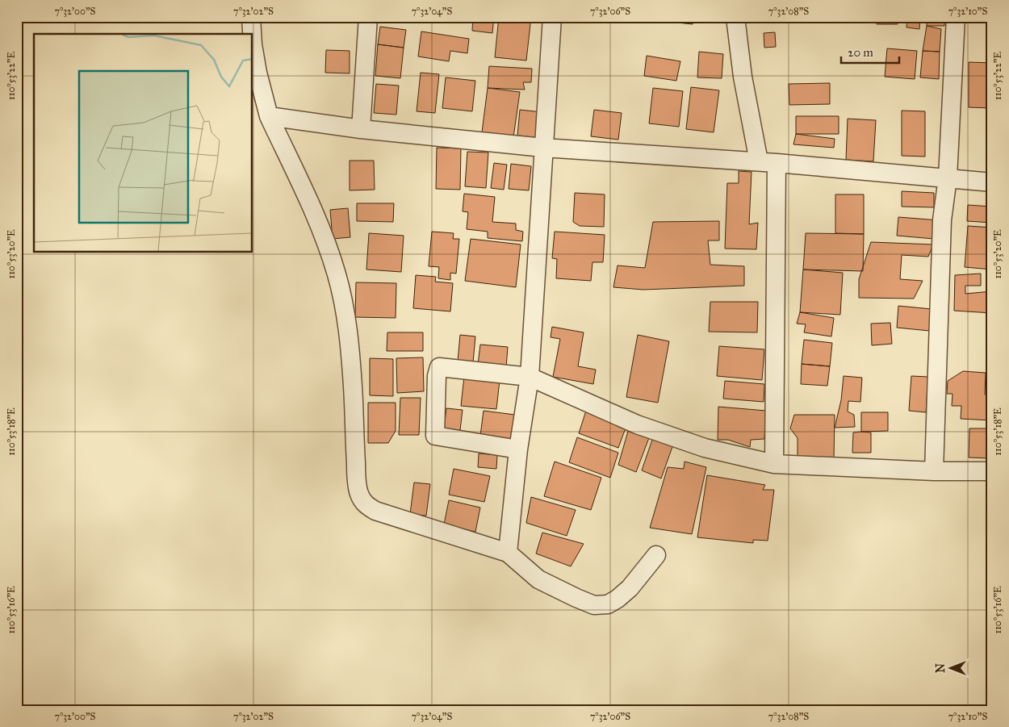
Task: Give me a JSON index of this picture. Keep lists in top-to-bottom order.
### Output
{
  "scale_bar": "20 m",
  "north": "left",
  "coordinates": [
    "7°32'00\"S",
    "7°32'02\"S",
    "7°32'04\"S",
    "7°32'06\"S",
    "7°32'08\"S",
    "7°32'10\"S",
    "110°53'22\"E",
    "110°53'20\"E",
    "110°53'18\"E",
    "110°53'16\"E"
  ]
}
